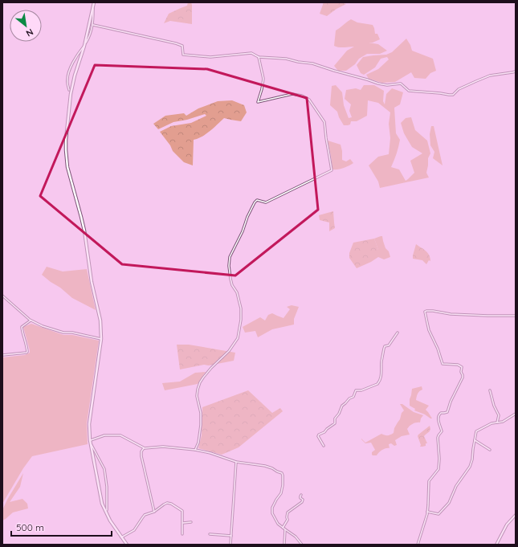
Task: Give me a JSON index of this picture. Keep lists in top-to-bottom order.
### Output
{
  "scale_bar": "500 m",
  "north": "bottom right"
}
